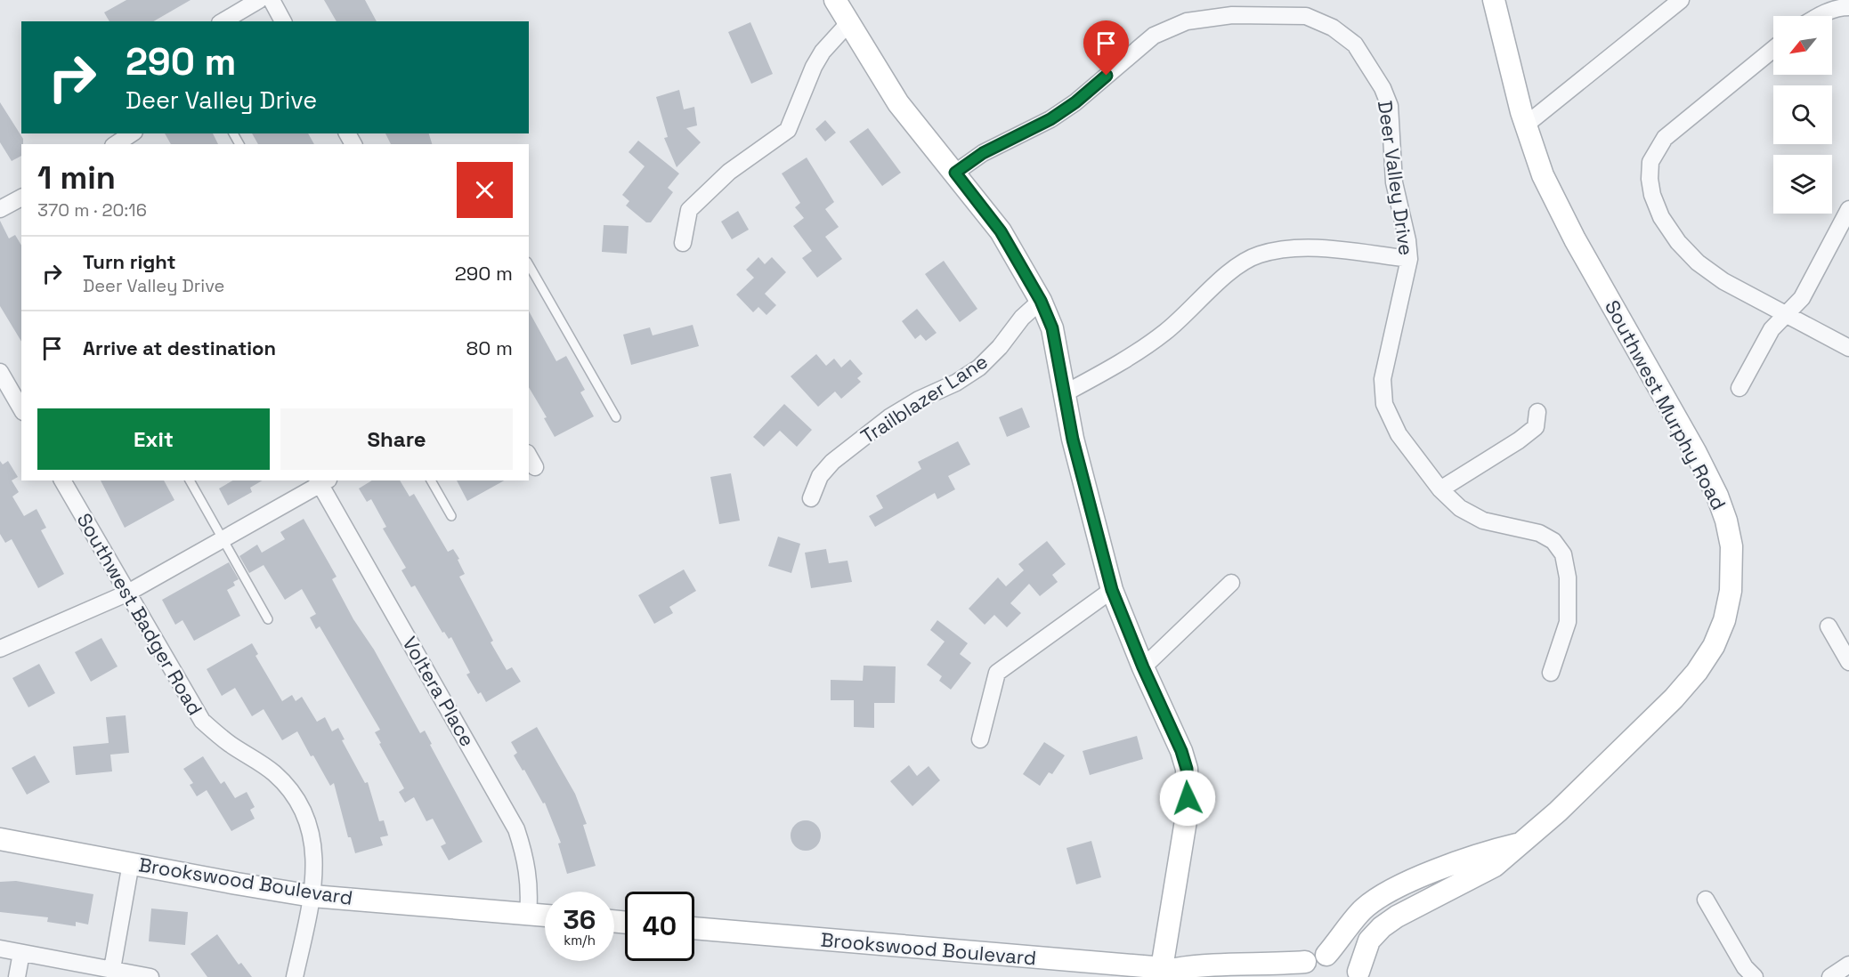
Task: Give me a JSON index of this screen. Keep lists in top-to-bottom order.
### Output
{
  "streets": {
    "main road": ["Southwest Murphy Road", "Brookswood Boulevard"],
    "street": [
      "Deer Valley Drive",
      "Trailblazer Lane",
      "Southwest Badger Road",
      "Voltera Place"
    ]
  },
  "crossings": [
    ["Southwest Murphy Road", "Brookswood Boulevard"],
    ["Southwest Badger Road", "Brookswood Boulevard"],
    ["Voltera Place", "Brookswood Boulevard"]
  ],
  "north": "bottom left",
  "page": {
    "turn": ["290 m", "Deer Valley Drive"],
    "heading": ["1 min", "370 m · 20:16"],
    "list": [
      {
        "name": "Turn right",
        "note": "Deer Valley Drive",
        "value": "290 m"
      },
      {
        "name": "Arrive at destination",
        "value": "80 m"
      }
    ],
    "buttons": ["Exit", "Share"],
    "speed": "36 km/h",
    "limit": "40"
  }
}
